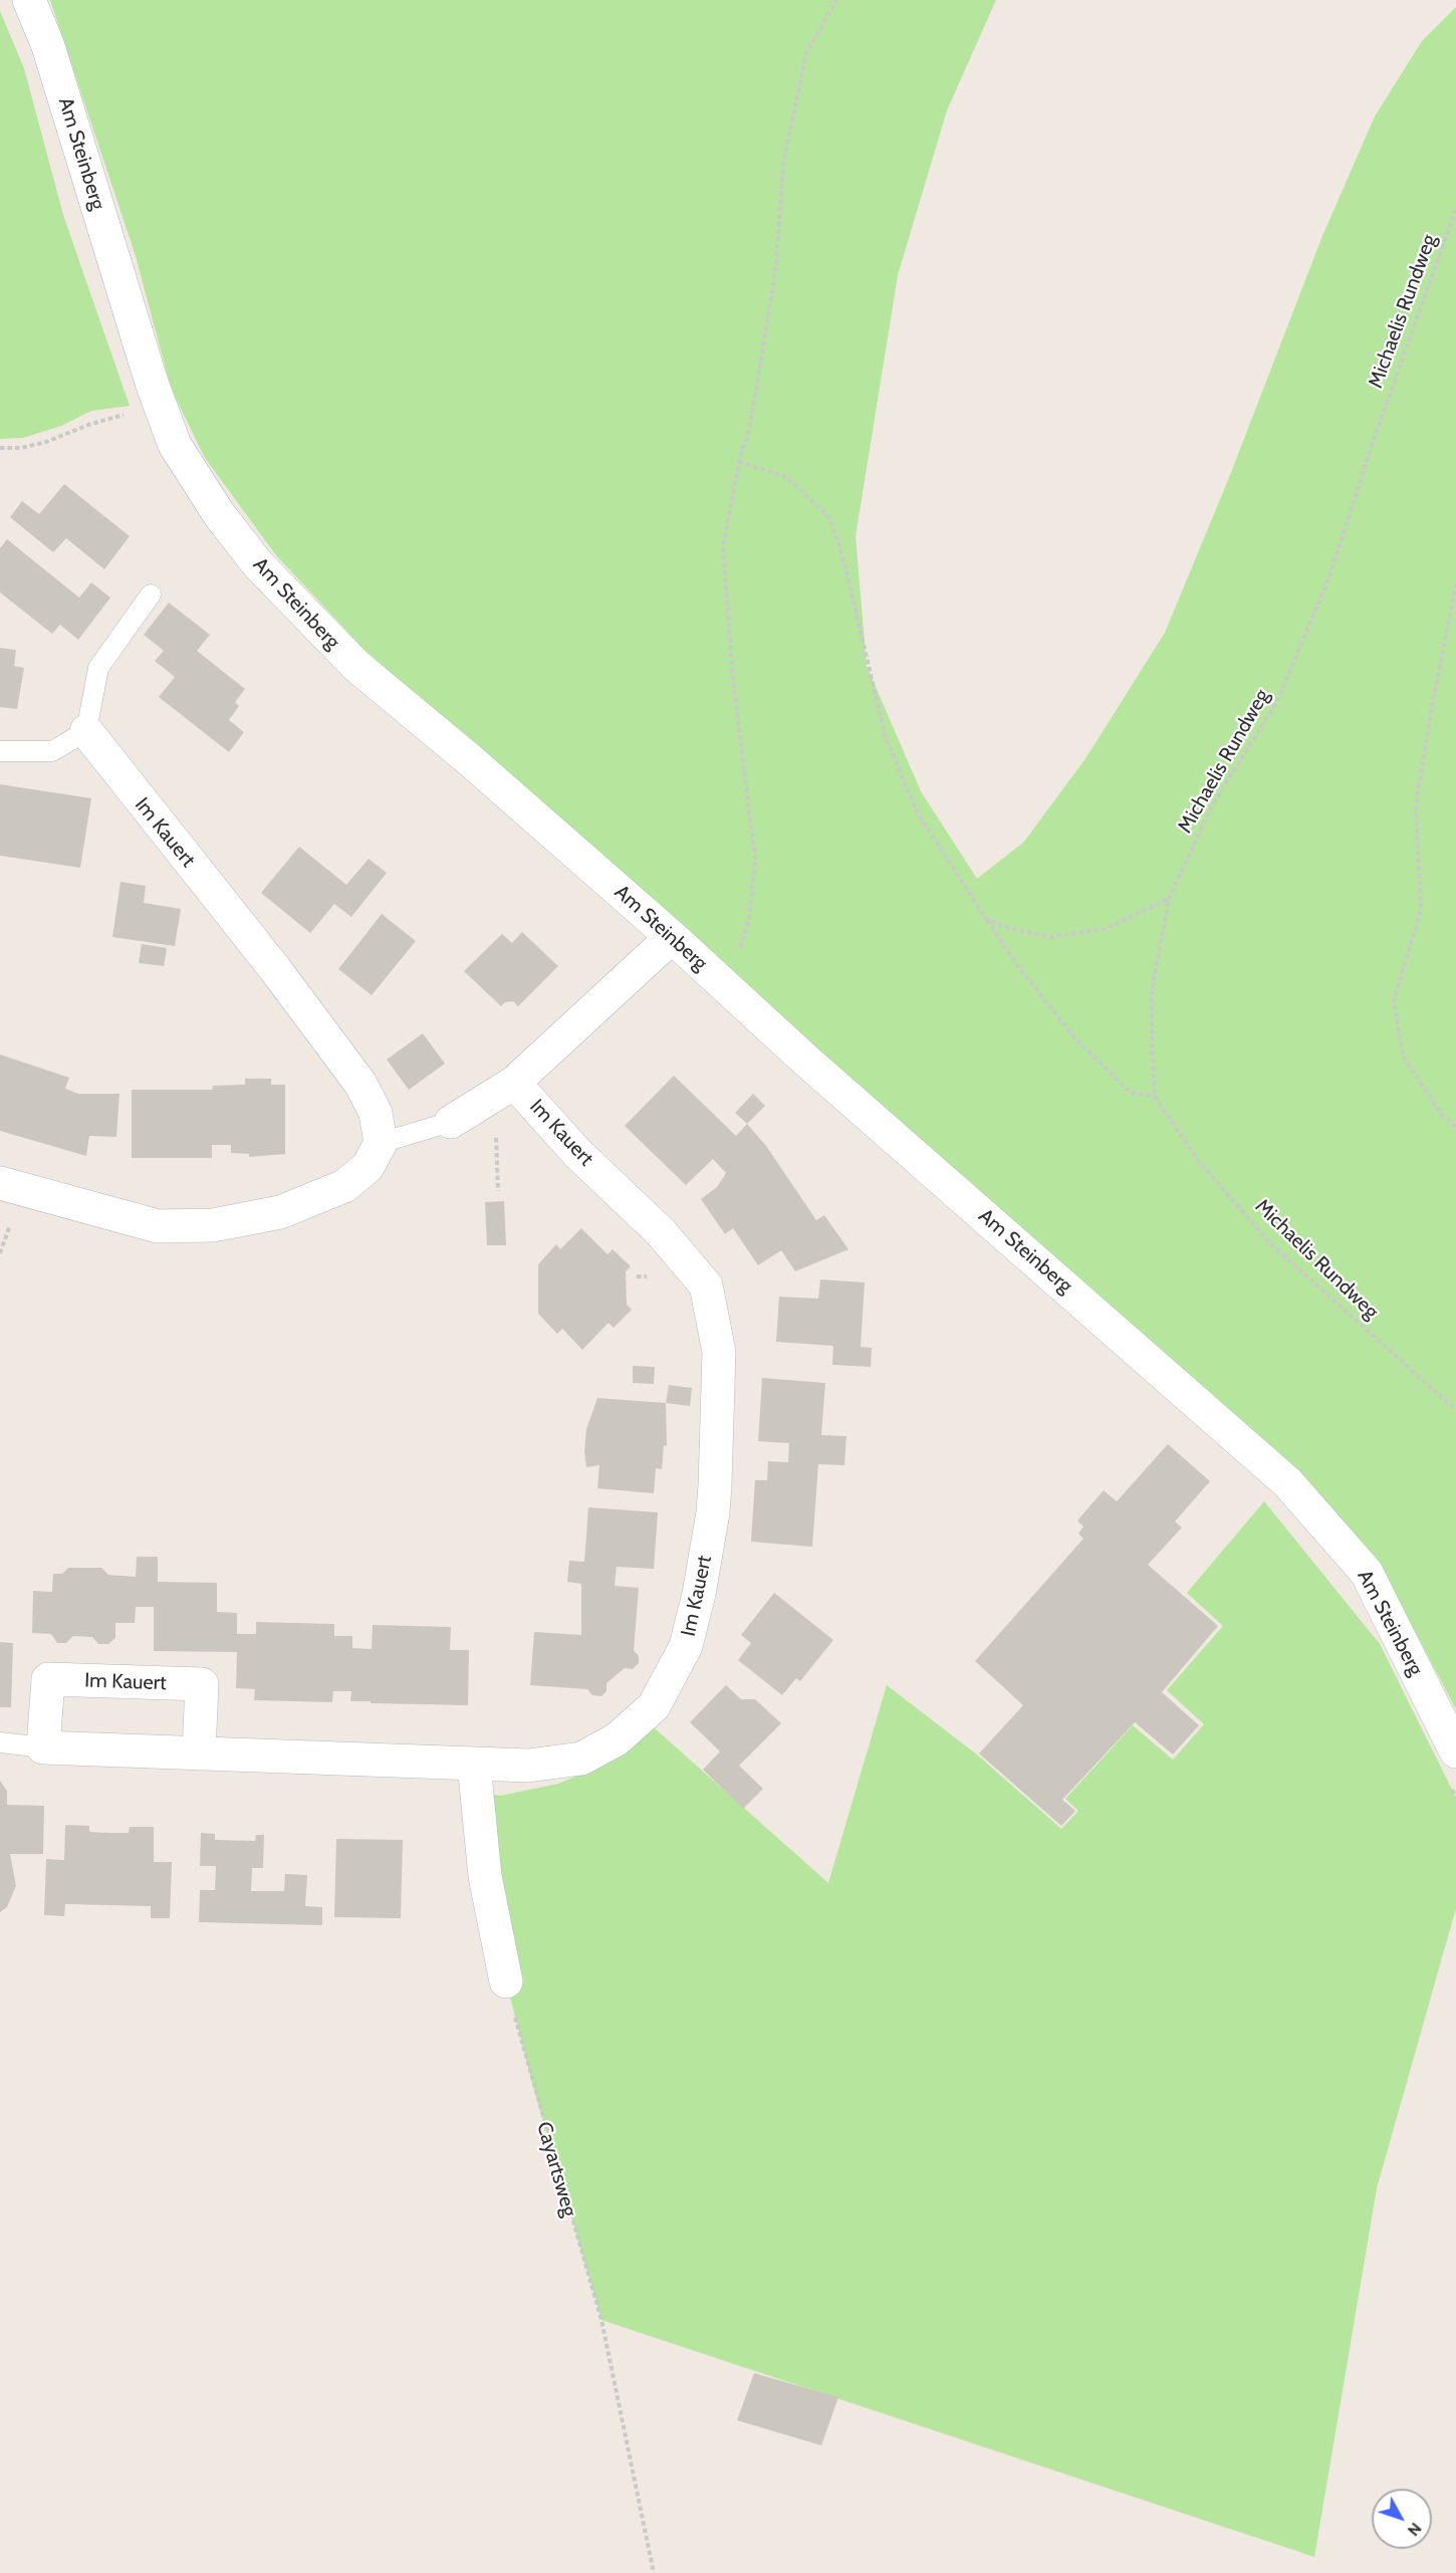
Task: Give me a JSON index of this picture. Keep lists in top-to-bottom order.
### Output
{
  "streets": {
    "street": ["Am Steinberg", "Im Kauert"],
    "path": ["Michaelis Rundweg", "Cayartsweg"]
  },
  "crossings": [
    ["Am Steinberg", "Im Kauert"]
  ],
  "north": "bottom right"
}
